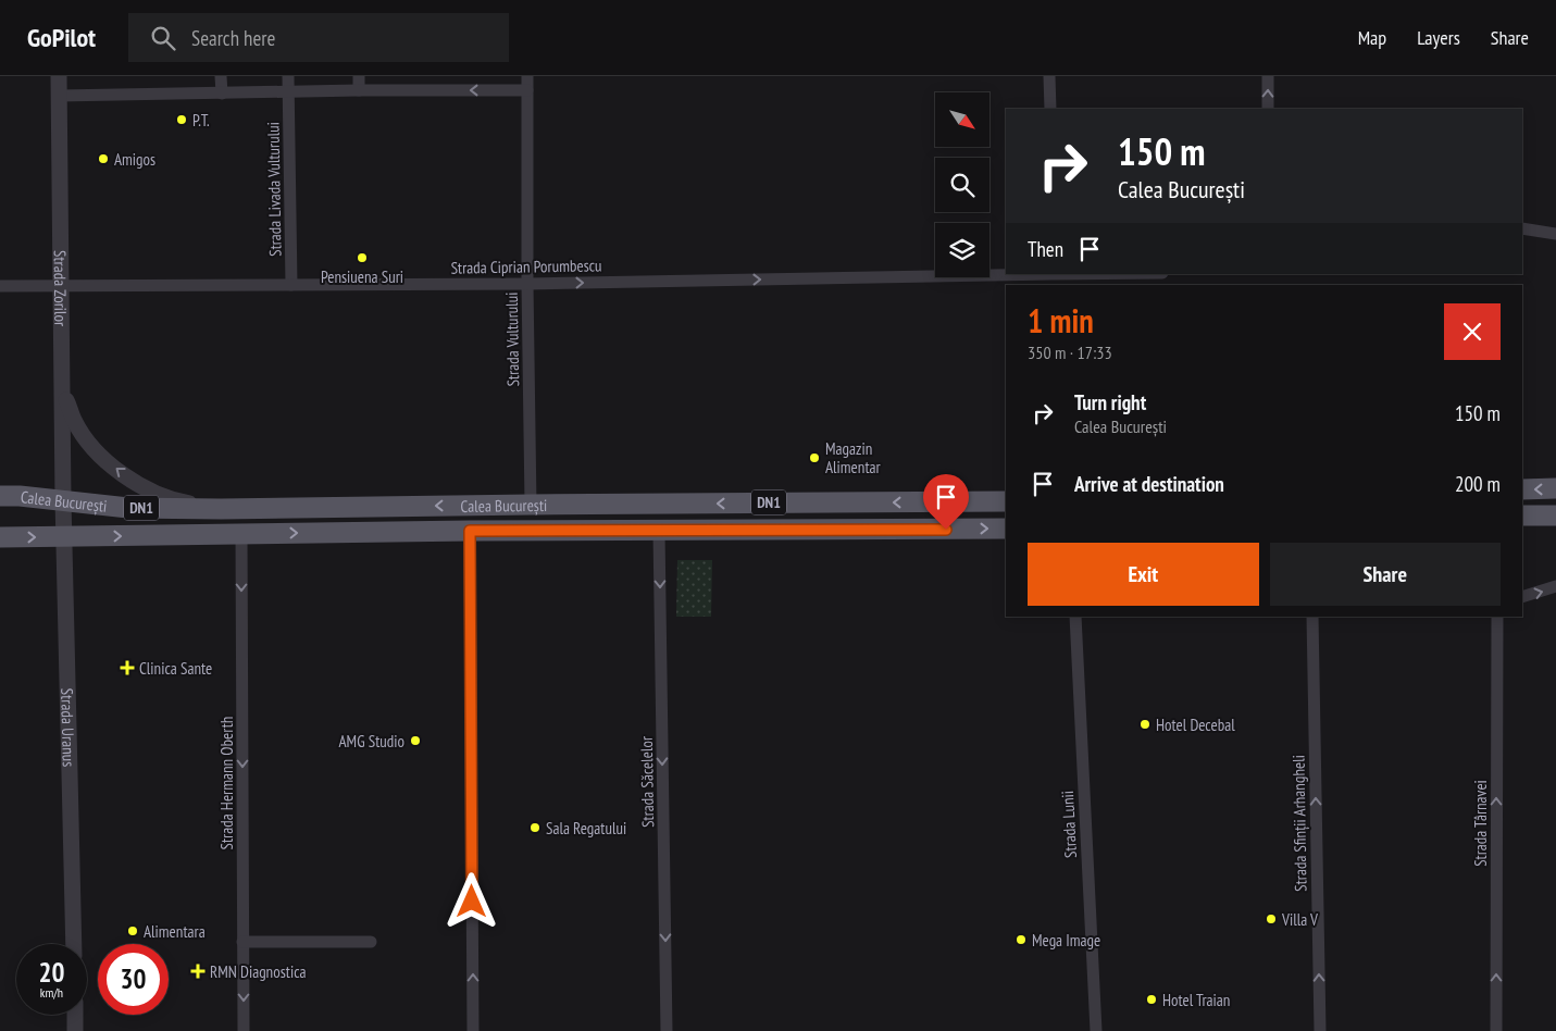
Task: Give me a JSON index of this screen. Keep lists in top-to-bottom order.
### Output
{
  "streets": {
    "main road": ["Calea București", "DN1"],
    "street": [
      "Strada Livada Vulturului",
      "Strada Ciprian Porumbescu",
      "Strada Zorilor",
      "Strada Vulturului",
      "Strada Uranus",
      "Strada Săcelelor",
      "Strada Hermann Oberth",
      "Strada Sfinții Arhangheli",
      "Strada Târnavei",
      "Strada Lunii"
    ]
  },
  "crossings": [
    ["Strada Livada Vulturului", "Strada Ciprian Porumbescu"],
    ["Strada Ciprian Porumbescu", "Strada Zorilor"],
    ["Strada Ciprian Porumbescu", "Strada Vulturului"],
    ["Strada Zorilor", "Calea București"],
    ["Strada Zorilor", "Strada Uranus"],
    ["Strada Vulturului", "Calea București"],
    ["Calea București", "Strada Uranus"],
    ["Calea București", "Strada Săcelelor"],
    ["Calea București", "Strada Hermann Oberth"]
  ],
  "one_way": [
    "Strada Ciprian Porumbescu",
    "Strada Săcelelor",
    "Strada Hermann Oberth",
    "Strada Sfinții Arhangheli",
    "Strada Târnavei"
  ],
  "places": {
    "other": [
      "P.T.",
      "Amigos",
      "Pensiuena Suri",
      "Magazin Alimentar",
      "Hotel Decebal",
      "AMG Studio",
      "Sala Regatului",
      "Villa V",
      "Alimentara",
      "Mega Image",
      "Hotel Traian"
    ],
    "health": ["Clinica Sante", "RMN Diagnostica"]
  },
  "north": "bottom right",
  "page": {
    "header": "GoPilot",
    "search": "Search here",
    "nav": ["Map", "Layers", "Share"],
    "turn": ["150 m", "Calea București"],
    "then": "Then",
    "heading": ["1 min", "350 m · 17:33"],
    "list": [
      {
        "name": "Turn right",
        "note": "Calea București",
        "value": "150 m"
      },
      {
        "name": "Arrive at destination",
        "value": "200 m"
      }
    ],
    "buttons": ["Exit", "Share"],
    "speed": "20 km/h",
    "limit": "30"
  }
}
